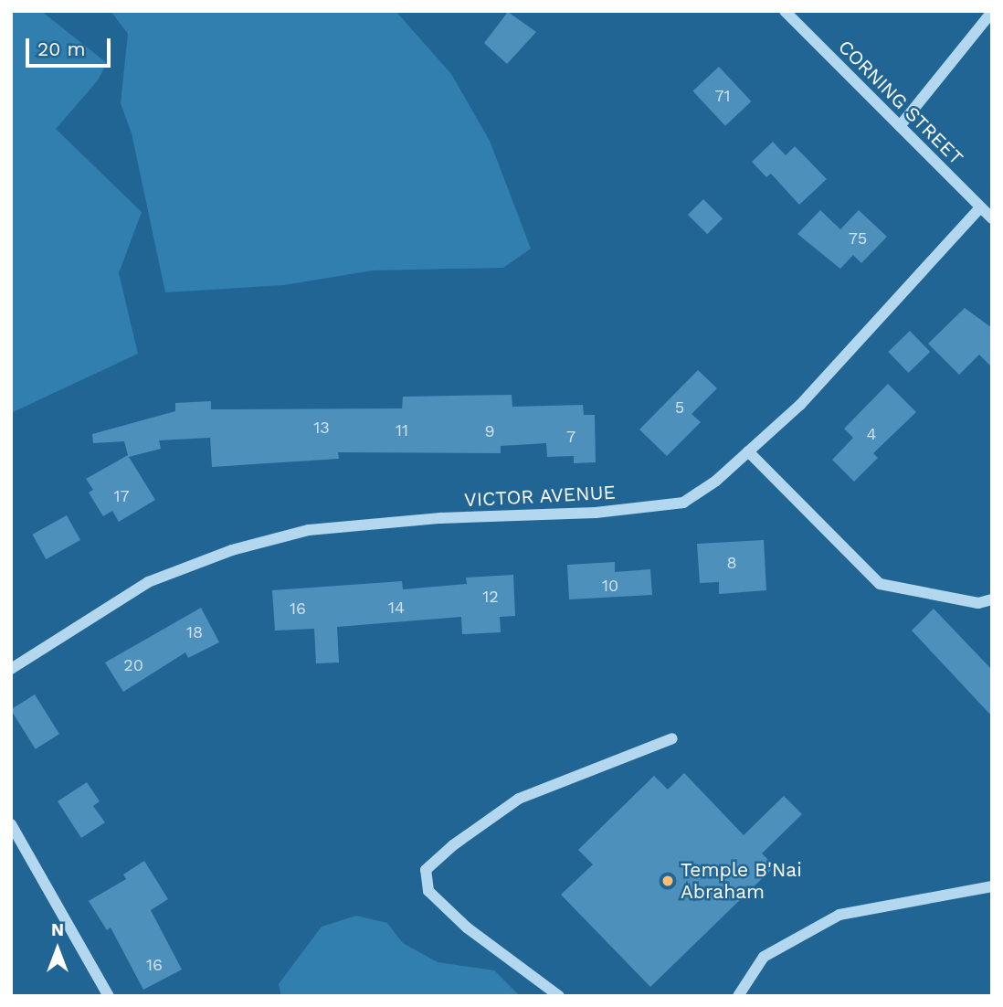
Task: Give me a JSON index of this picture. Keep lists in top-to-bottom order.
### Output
{
  "streets": {
    "street": ["CORNING STREET", "VICTOR AVENUE"]
  },
  "crossings": [
    ["CORNING STREET", "VICTOR AVENUE"]
  ],
  "places": ["Temple B'Nai Abraham"],
  "house_numbers": [
    "71",
    "75",
    "5",
    "13",
    "11",
    "9",
    "4",
    "7",
    "17",
    "8",
    "10",
    "12",
    "14",
    "16",
    "18",
    "20",
    "16"
  ],
  "scale_bar": "20 m",
  "north": "top"
}
